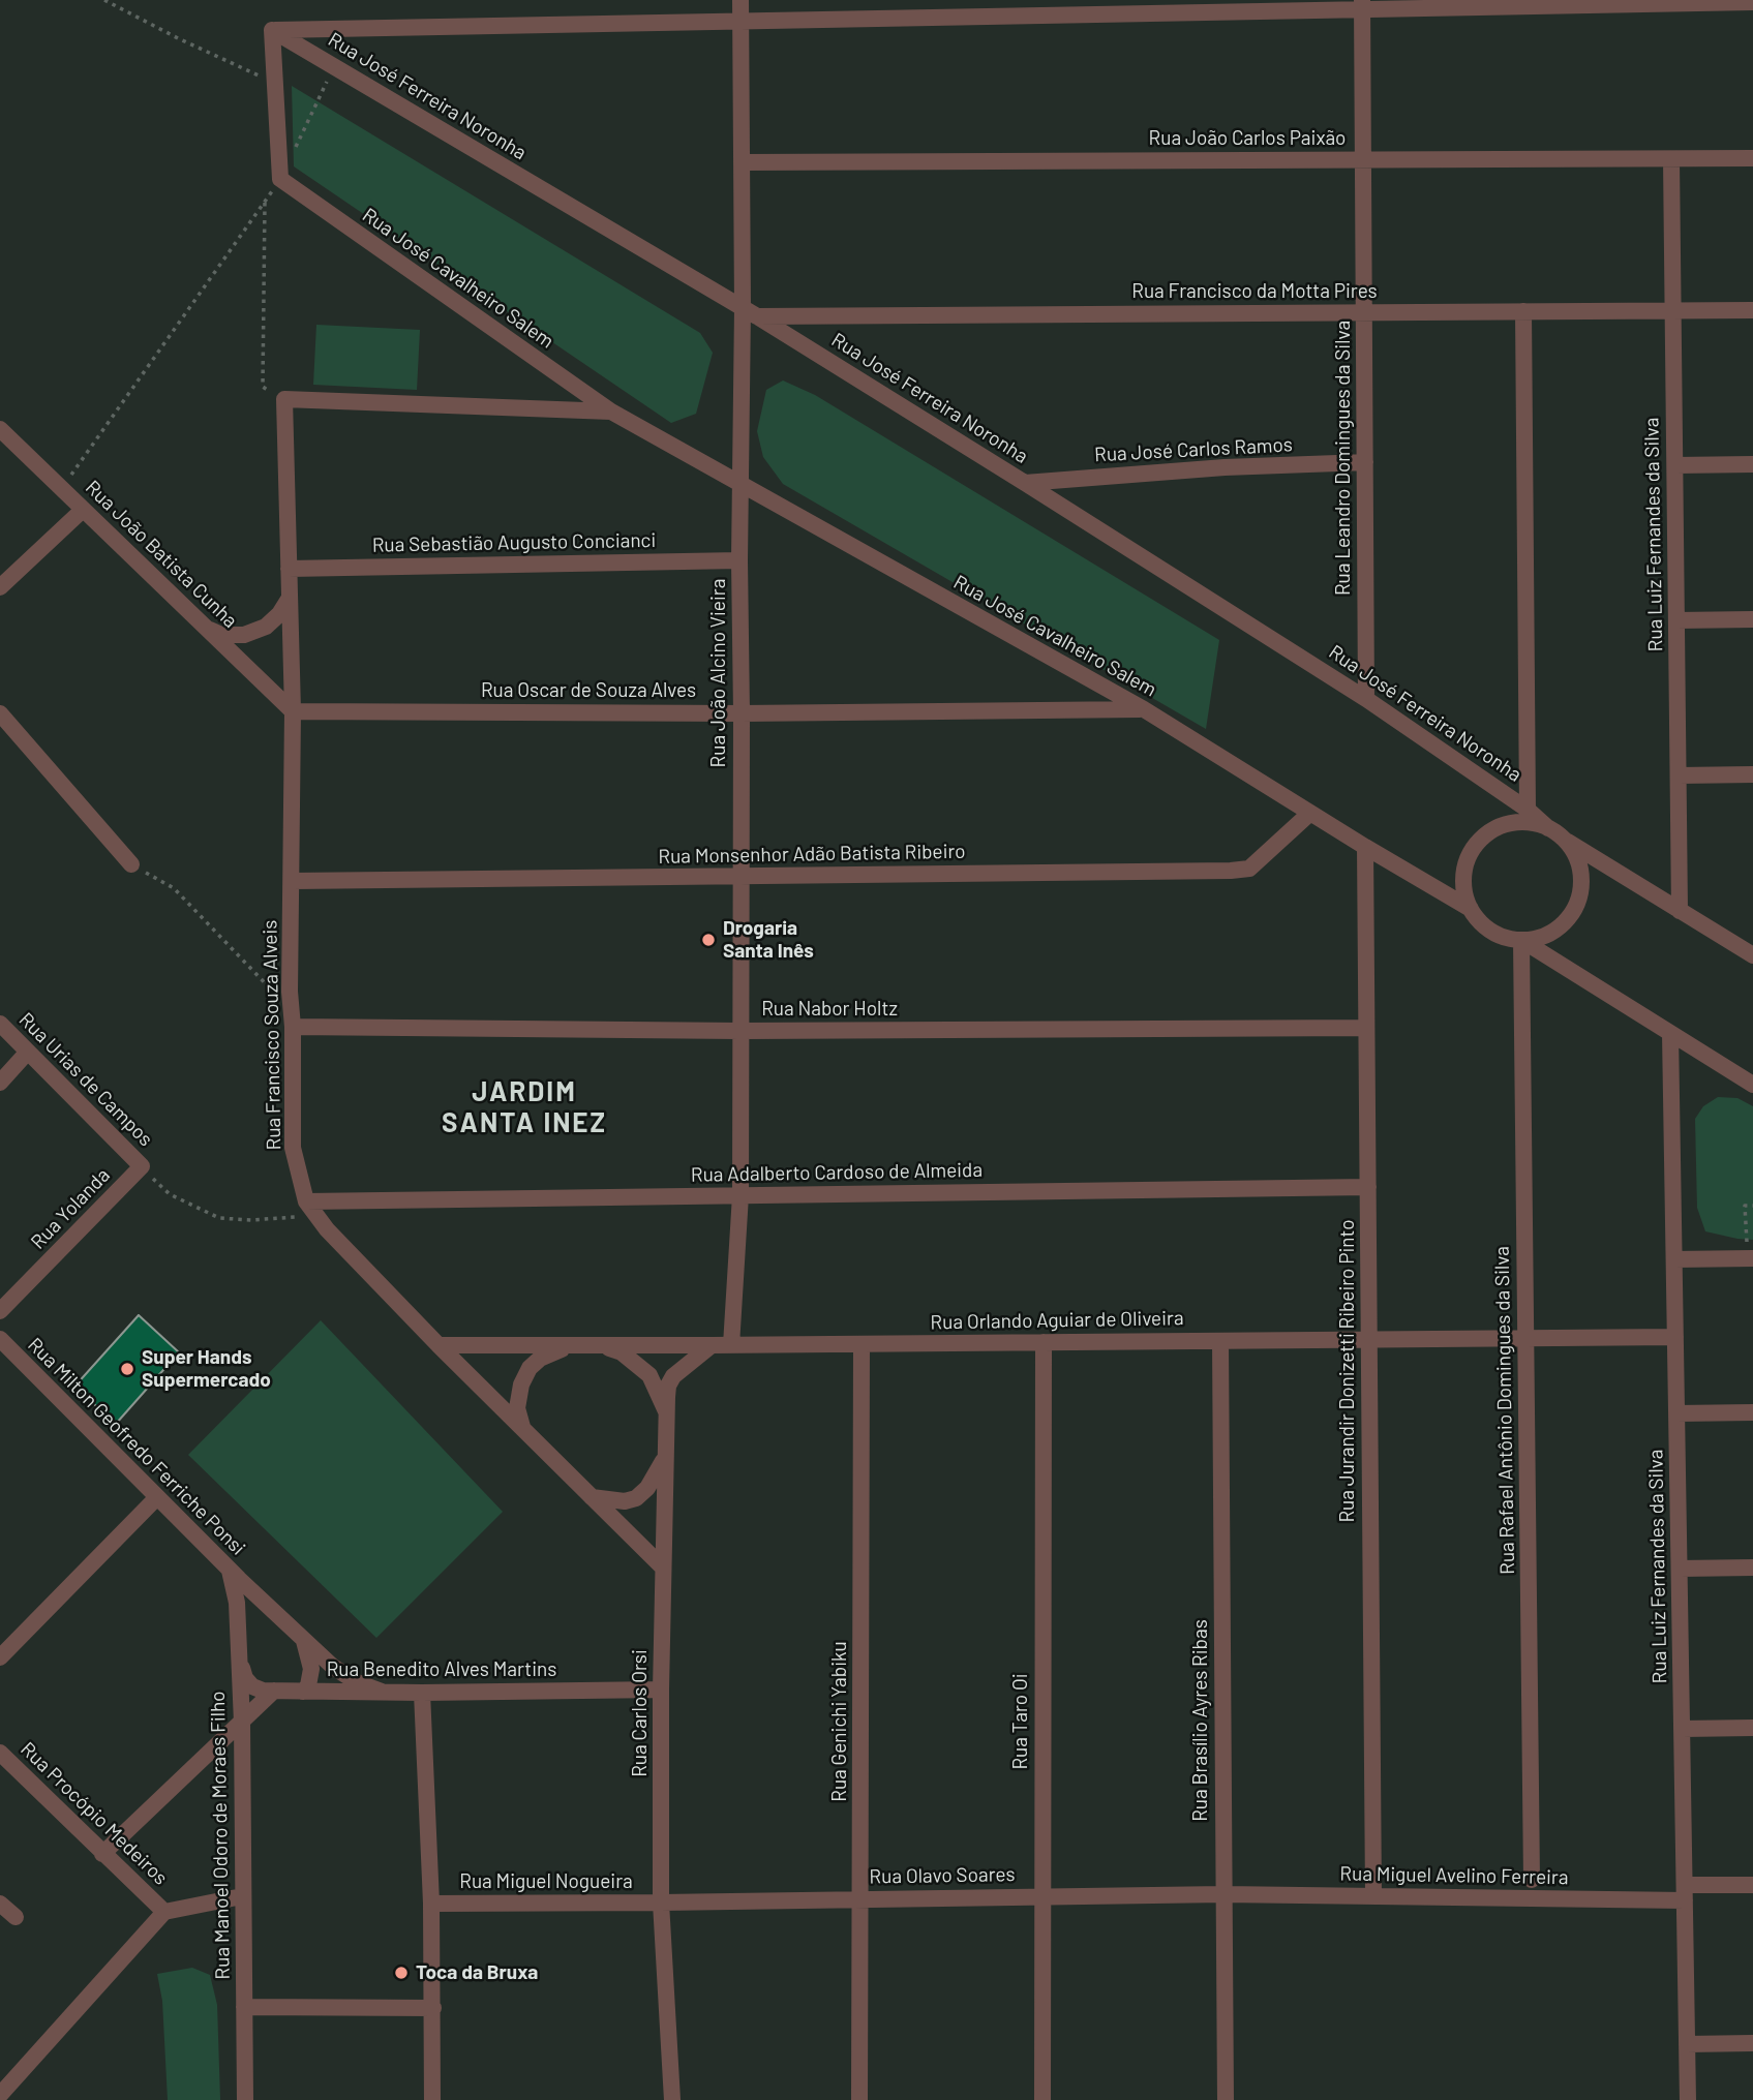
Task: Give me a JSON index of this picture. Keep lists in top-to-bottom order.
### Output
{
  "streets": {
    "street": [
      "Rua José Ferreira Noronha",
      "Rua João Carlos Paixão",
      "Rua José Cavalheiro Salem",
      "Rua Francisco da Motta Pires",
      "Rua José Carlos Ramos",
      "Rua Leandro Domingues da Silva",
      "Rua Luiz Fernandes da Silva",
      "Rua Sebastião Augusto Concianci",
      "Rua João Batista Cunha",
      "Rua João Alcino Vieira",
      "Rua Oscar de Souza Alves",
      "Rua Monsenhor Adão Batista Ribeiro",
      "Rua Nabor Holtz",
      "Rua Francisco Souza Alveis",
      "Rua Urias de Campos",
      "Rua Adalberto Cardoso de Almeida",
      "Rua Yolanda",
      "Rua Orlando Aguiar de Oliveira",
      "Rua Jurandir Donizetti Ribeiro Pinto",
      "Rua Rafael Antônio Domingues da Silva",
      "Rua Milton Geofredo Ferriche Ponsi",
      "Rua Benedito Alves Martins",
      "Rua Carlos Orsi",
      "Rua Brasílio Ayres Ribas",
      "Rua Genichi Yabiku",
      "Rua Taro Oi",
      "Rua Procópio Medeiros",
      "Rua Manoel Odoro de Moraes Filho",
      "Rua Olavo Soares",
      "Rua Miguel Avelino Ferreira",
      "Rua Miguel Nogueira"
    ]
  },
  "crossings": [
    ["Rua José Ferreira Noronha", "Rua José Cavalheiro Salem"],
    ["Rua José Ferreira Noronha", "Rua Francisco da Motta Pires"],
    ["Rua José Ferreira Noronha", "Rua José Carlos Ramos"],
    ["Rua José Ferreira Noronha", "Rua Leandro Domingues da Silva"],
    ["Rua José Ferreira Noronha", "Rua Luiz Fernandes da Silva"],
    ["Rua José Ferreira Noronha", "Rua João Alcino Vieira"],
    ["Rua José Ferreira Noronha", "Rua Rafael Antônio Domingues da Silva"],
    ["Rua João Carlos Paixão", "Rua Leandro Domingues da Silva"],
    ["Rua João Carlos Paixão", "Rua Luiz Fernandes da Silva"],
    ["Rua João Carlos Paixão", "Rua João Alcino Vieira"],
    ["Rua José Cavalheiro Salem", "Rua João Alcino Vieira"],
    ["Rua José Cavalheiro Salem", "Rua Oscar de Souza Alves"],
    ["Rua José Cavalheiro Salem", "Rua Monsenhor Adão Batista Ribeiro"],
    ["Rua José Cavalheiro Salem", "Rua Francisco Souza Alveis"],
    ["Rua José Cavalheiro Salem", "Rua Jurandir Donizetti Ribeiro Pinto"],
    ["Rua José Cavalheiro Salem", "Rua Rafael Antônio Domingues da Silva"],
    ["Rua Francisco da Motta Pires", "Rua Leandro Domingues da Silva"],
    ["Rua Francisco da Motta Pires", "Rua Luiz Fernandes da Silva"],
    ["Rua Francisco da Motta Pires", "Rua João Alcino Vieira"],
    ["Rua José Carlos Ramos", "Rua Leandro Domingues da Silva"],
    ["Rua Luiz Fernandes da Silva", "Rua Orlando Aguiar de Oliveira"],
    ["Rua Luiz Fernandes da Silva", "Rua Miguel Avelino Ferreira"],
    ["Rua Sebastião Augusto Concianci", "Rua João Alcino Vieira"],
    ["Rua Sebastião Augusto Concianci", "Rua Francisco Souza Alveis"],
    ["Rua João Batista Cunha", "Rua Oscar de Souza Alves"],
    ["Rua João Batista Cunha", "Rua Francisco Souza Alveis"],
    ["Rua João Alcino Vieira", "Rua Oscar de Souza Alves"],
    ["Rua João Alcino Vieira", "Rua Monsenhor Adão Batista Ribeiro"],
    ["Rua João Alcino Vieira", "Rua Nabor Holtz"],
    ["Rua João Alcino Vieira", "Rua Adalberto Cardoso de Almeida"],
    ["Rua João Alcino Vieira", "Rua Orlando Aguiar de Oliveira"],
    ["Rua Oscar de Souza Alves", "Rua Francisco Souza Alveis"],
    ["Rua Monsenhor Adão Batista Ribeiro", "Rua Francisco Souza Alveis"],
    ["Rua Nabor Holtz", "Rua Francisco Souza Alveis"],
    ["Rua Nabor Holtz", "Rua Jurandir Donizetti Ribeiro Pinto"],
    ["Rua Francisco Souza Alveis", "Rua Adalberto Cardoso de Almeida"],
    ["Rua Francisco Souza Alveis", "Rua Orlando Aguiar de Oliveira"],
    ["Rua Francisco Souza Alveis", "Rua Carlos Orsi"],
    ["Rua Urias de Campos", "Rua Yolanda"],
    ["Rua Adalberto Cardoso de Almeida", "Rua Jurandir Donizetti Ribeiro Pinto"],
    ["Rua Orlando Aguiar de Oliveira", "Rua Jurandir Donizetti Ribeiro Pinto"],
    ["Rua Orlando Aguiar de Oliveira", "Rua Rafael Antônio Domingues da Silva"],
    ["Rua Orlando Aguiar de Oliveira", "Rua Carlos Orsi"],
    ["Rua Orlando Aguiar de Oliveira", "Rua Brasílio Ayres Ribas"],
    ["Rua Orlando Aguiar de Oliveira", "Rua Genichi Yabiku"],
    ["Rua Orlando Aguiar de Oliveira", "Rua Taro Oi"],
    ["Rua Jurandir Donizetti Ribeiro Pinto", "Rua Miguel Avelino Ferreira"],
    ["Rua Milton Geofredo Ferriche Ponsi", "Rua Benedito Alves Martins"],
    ["Rua Milton Geofredo Ferriche Ponsi", "Rua Manoel Odoro de Moraes Filho"],
    ["Rua Benedito Alves Martins", "Rua Carlos Orsi"],
    ["Rua Benedito Alves Martins", "Rua Manoel Odoro de Moraes Filho"],
    ["Rua Carlos Orsi", "Rua Olavo Soares"],
    ["Rua Carlos Orsi", "Rua Miguel Nogueira"],
    ["Rua Brasílio Ayres Ribas", "Rua Olavo Soares"],
    ["Rua Brasílio Ayres Ribas", "Rua Miguel Avelino Ferreira"],
    ["Rua Genichi Yabiku", "Rua Olavo Soares"],
    ["Rua Taro Oi", "Rua Olavo Soares"],
    ["Rua Procópio Medeiros", "Rua Manoel Odoro de Moraes Filho"],
    ["Rua Olavo Soares", "Rua Miguel Avelino Ferreira"],
    ["Rua Olavo Soares", "Rua Miguel Nogueira"]
  ],
  "districts": ["JARDIM SANTA INEZ"],
  "places": ["Drogaria Santa Inês", "Super Hands Supermercado", "Toca da Bruxa"]
}
